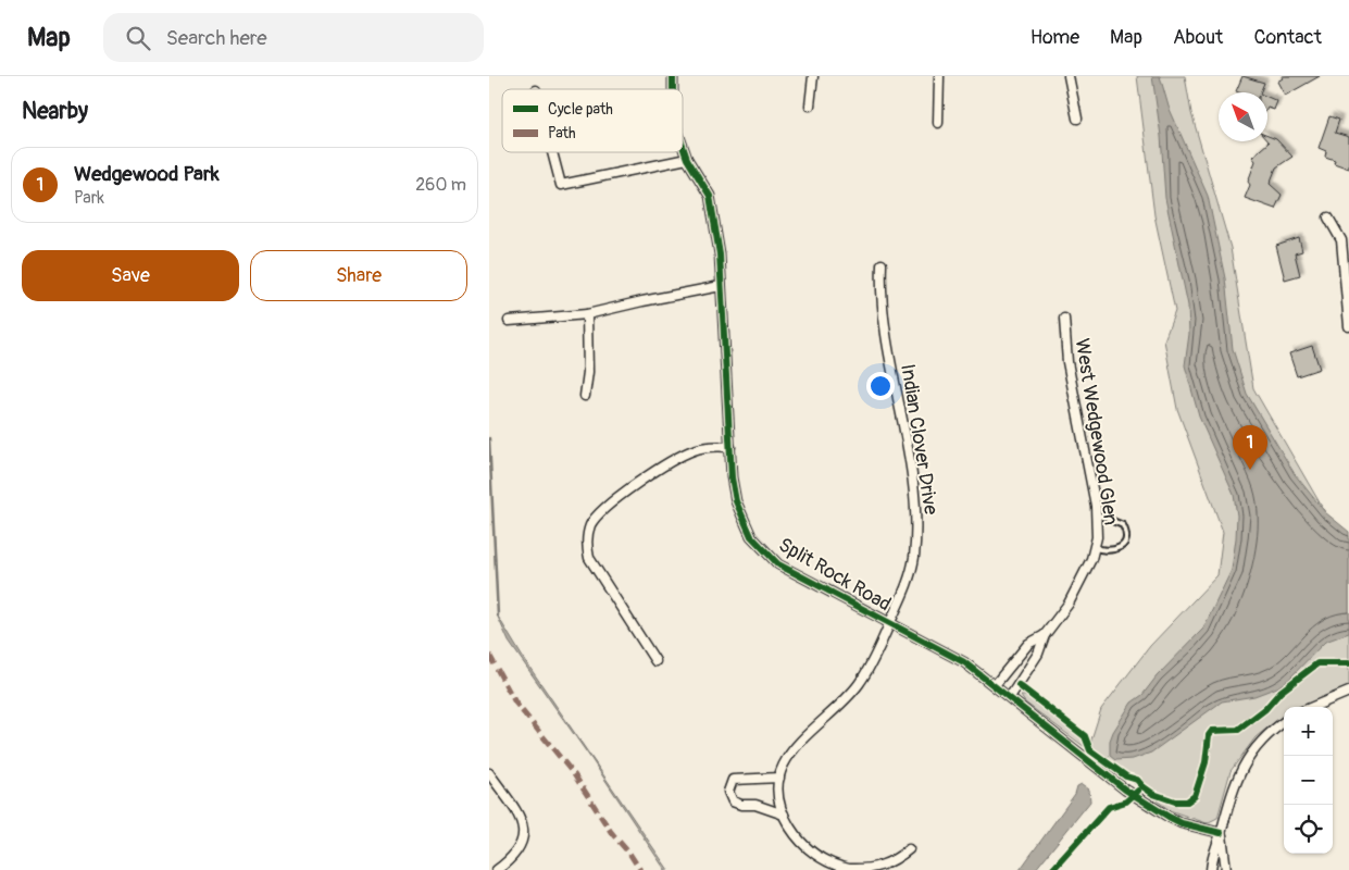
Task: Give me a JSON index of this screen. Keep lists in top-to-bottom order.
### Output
{
  "streets": {
    "street": ["West Wedgewood Glen", "Indian Clover Drive", "Split Rock Road"]
  },
  "crossings": [
    ["West Wedgewood Glen", "Split Rock Road"],
    ["Indian Clover Drive", "Split Rock Road"]
  ],
  "legend": ["Cycle path", "Path"],
  "north": "top left",
  "page": {
    "header": "Map",
    "search": "Search here",
    "nav": [
      "Home",
      "Map",
      "About",
      "Contact"
    ],
    "heading": "Nearby",
    "list": [
      {
        "mark": "1",
        "name": "Wedgewood Park",
        "note": "Park",
        "value": "260 m"
      }
    ],
    "buttons": ["Save", "Share"],
    "pins": "1",
    "map_buttons": ["+", "−"]
  }
}
